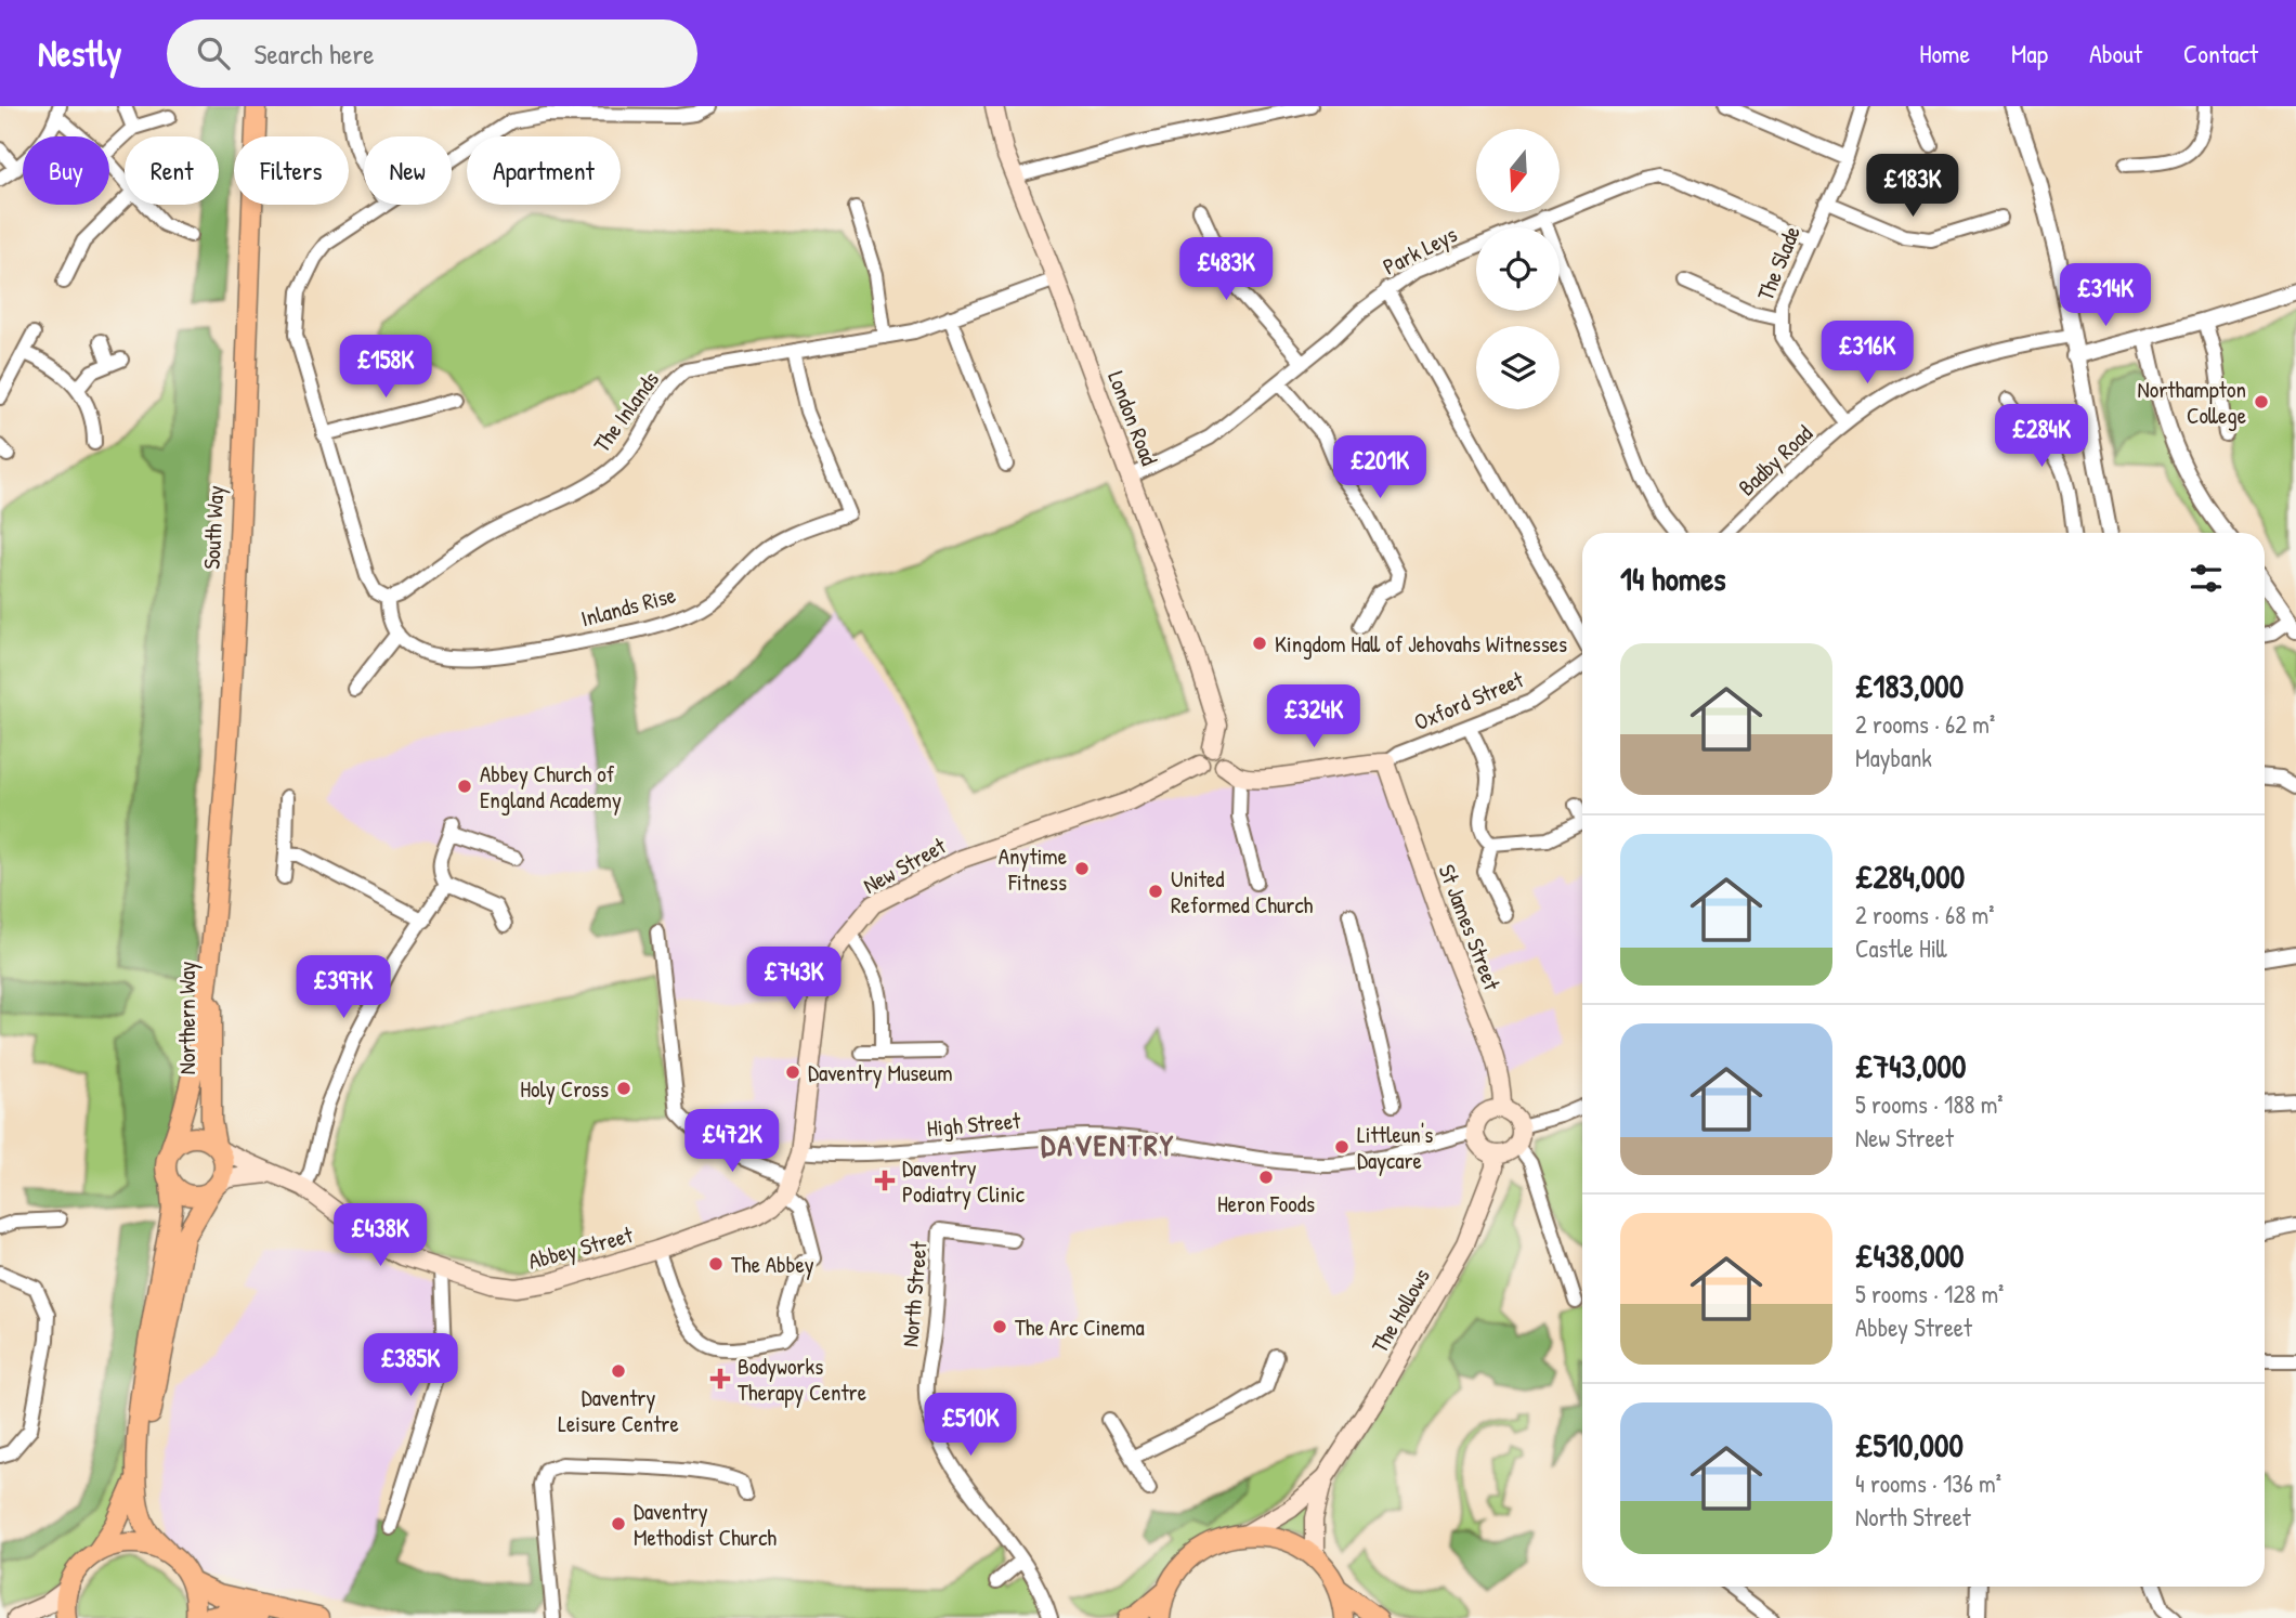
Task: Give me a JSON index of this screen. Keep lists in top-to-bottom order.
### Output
{
  "streets": {
    "main road": [
      "London Road",
      "South Way",
      "Oxford Street",
      "New Street",
      "St James Street",
      "Northern Way",
      "Abbey Street",
      "The Hollows"
    ],
    "street": [
      "Park Leys",
      "The Slade",
      "The Inlands",
      "Badby Road",
      "Inlands Rise",
      "High Street",
      "North Street"
    ]
  },
  "crossings": [
    ["Park Leys", "The Slade"],
    ["Park Leys", "London Road"],
    ["The Slade", "Badby Road"],
    ["The Inlands", "London Road"],
    ["The Inlands", "Inlands Rise"],
    ["London Road", "New Street"],
    ["South Way", "Northern Way"],
    ["Oxford Street", "St James Street"],
    ["New Street", "High Street"],
    ["St James Street", "High Street"],
    ["St James Street", "The Hollows"],
    ["Northern Way", "Abbey Street"],
    ["High Street", "The Hollows"]
  ],
  "districts": ["DAVENTRY"],
  "places": {
    "other": [
      "Northampton College",
      "Kingdom Hall of Jehovahs Witnesses",
      "Abbey Church of England Academy",
      "Anytime Fitness",
      "United Reformed Church",
      "Daventry Museum",
      "Holy Cross",
      "Littleun's Daycare",
      "Heron Foods",
      "The Abbey",
      "The Arc Cinema",
      "Daventry Leisure Centre",
      "Daventry Methodist Church"
    ],
    "health": ["Daventry Podiatry Clinic", "Bodyworks Therapy Centre"]
  },
  "north": "bottom",
  "page": {
    "header": "Nestly",
    "search": "Search here",
    "nav": [
      "Home",
      "Map",
      "About",
      "Contact"
    ],
    "chip": [
      "Buy",
      "Rent",
      "Filters",
      "New",
      "Apartment"
    ],
    "price": [
      "£183K",
      "£483K",
      "£314K",
      "£316K",
      "£158K",
      "£284K",
      "£201K",
      "£324K",
      "£743K",
      "£397K",
      "£472K",
      "£438K",
      "£385K",
      "£510K"
    ],
    "heading": "14 homes",
    "list": [
      {
        "name": "£183,000",
        "note": "2 rooms · 62 m² · Maybank"
      },
      {
        "name": "£284,000",
        "note": "2 rooms · 68 m² · Castle Hill"
      },
      {
        "name": "£743,000",
        "note": "5 rooms · 188 m² · New Street"
      },
      {
        "name": "£438,000",
        "note": "5 rooms · 128 m² · Abbey Street"
      },
      {
        "name": "£510,000",
        "note": "4 rooms · 136 m² · North Street"
      }
    ]
  }
}
